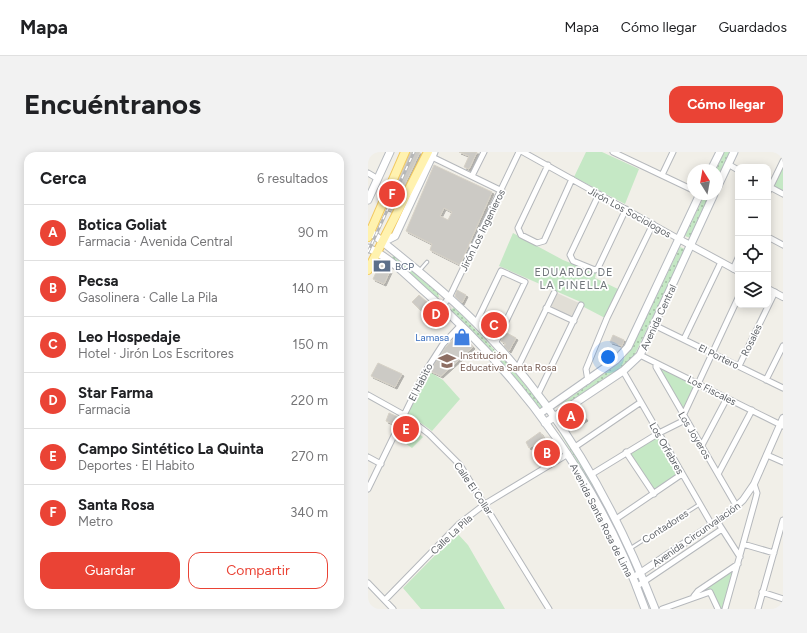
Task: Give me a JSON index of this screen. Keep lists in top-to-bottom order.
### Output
{
  "streets": {
    "main road": ["Avenida Central", "Avenida Santa Rosa de Lima"],
    "street": [
      "Jirón Los Sociologos",
      "Jirón Los Ingenieros",
      "Rosales",
      "El Portero",
      "El Habito",
      "Los Fiscales",
      "Los Joyeros",
      "Los Orfebres",
      "Calle El Collar",
      "Calle La Pila",
      "Avenida Circunvalación"
    ],
    "lane": ["Contadores"]
  },
  "crossings": [
    ["Jirón Los Sociologos", "Avenida Central"],
    ["Jirón Los Ingenieros", "Avenida Santa Rosa de Lima"],
    ["Avenida Central", "El Portero"],
    ["Avenida Central", "Los Fiscales"],
    ["Avenida Central", "Los Orfebres"],
    ["Avenida Central", "Avenida Santa Rosa de Lima"],
    ["Rosales", "El Portero"],
    ["El Habito", "Calle El Collar"],
    ["El Habito", "Avenida Santa Rosa de Lima"],
    ["Los Fiscales", "Los Joyeros"],
    ["Los Fiscales", "Avenida Circunvalación"],
    ["Los Joyeros", "Avenida Circunvalación"],
    ["Los Orfebres", "Contadores"],
    ["Los Orfebres", "Avenida Circunvalación"],
    ["Calle El Collar", "Calle La Pila"],
    ["Avenida Santa Rosa de Lima", "Contadores"],
    ["Avenida Santa Rosa de Lima", "Calle La Pila"],
    ["Avenida Santa Rosa de Lima", "Avenida Circunvalación"]
  ],
  "districts": ["EDUARDO DE LA PINELLA"],
  "places": {
    "bank": ["BCP"],
    "shop": ["Lamasa"],
    "school or university": ["Institución Educativa Santa Rosa"]
  },
  "north": "top",
  "page": {
    "header": "Mapa",
    "nav": ["Mapa", "Cómo llegar", "Guardados"],
    "buttons": [
      "Cómo llegar",
      ["Guardar", "Compartir"]
    ],
    "title": "Encuéntranos",
    "heading": ["Cerca", "6 resultados"],
    "map_buttons": ["+", "−"],
    "pins": [
      "F",
      "D",
      "C",
      "A",
      "E",
      "B"
    ],
    "list": [
      {
        "mark": "A",
        "name": "Botica Goliat",
        "note": "Farmacia · Avenida Central",
        "value": "90 m"
      },
      {
        "mark": "B",
        "name": "Pecsa",
        "note": "Gasolinera · Calle La Pila",
        "value": "140 m"
      },
      {
        "mark": "C",
        "name": "Leo Hospedaje",
        "note": "Hotel · Jirón Los Escritores",
        "value": "150 m"
      },
      {
        "mark": "D",
        "name": "Star Farma",
        "note": "Farmacia",
        "value": "220 m"
      },
      {
        "mark": "E",
        "name": "Campo Sintético La Quinta",
        "note": "Deportes · El Habito",
        "value": "270 m"
      },
      {
        "mark": "F",
        "name": "Santa Rosa",
        "note": "Metro",
        "value": "340 m"
      }
    ]
  }
}
